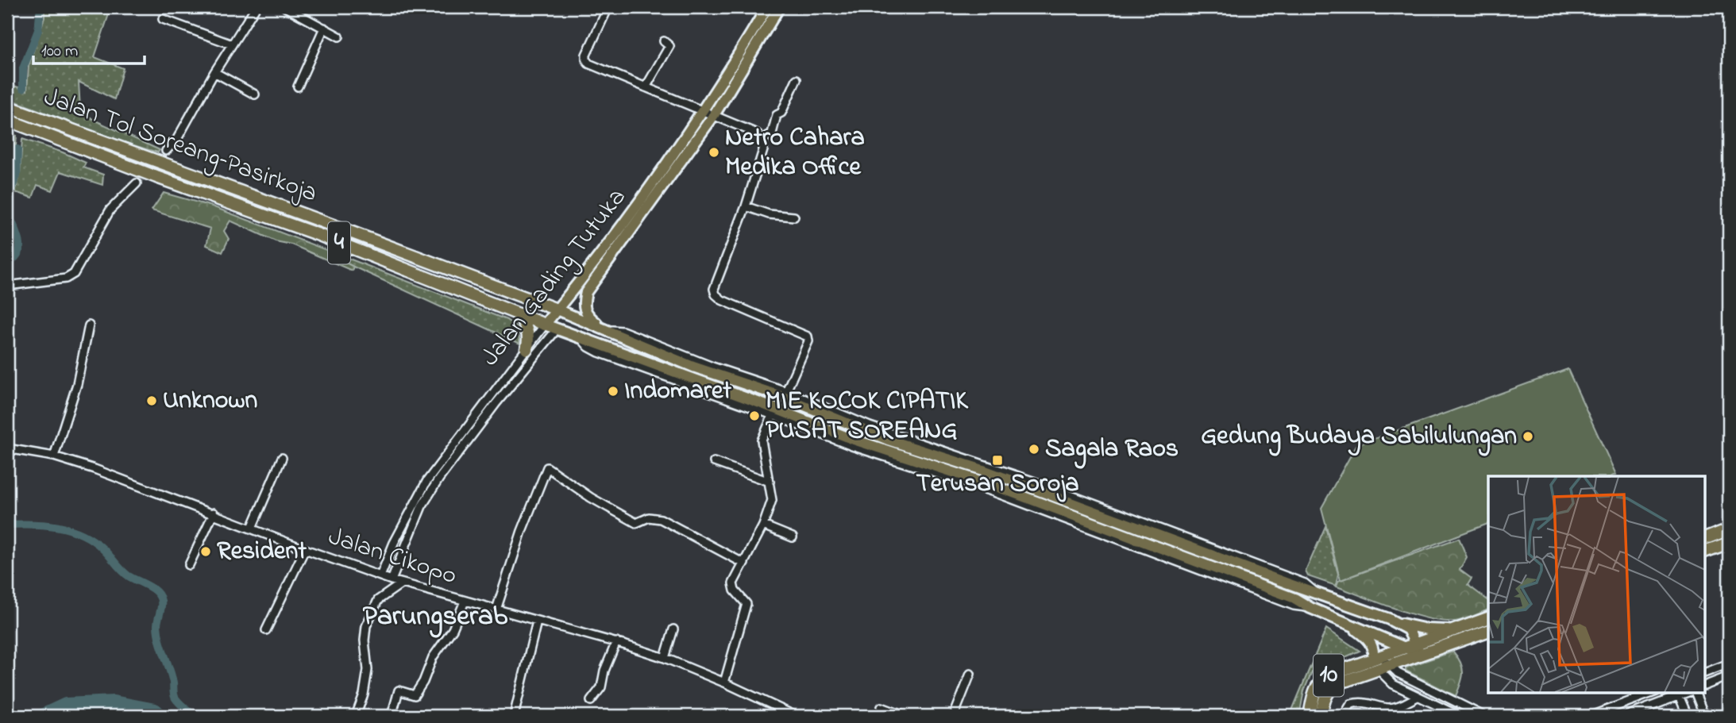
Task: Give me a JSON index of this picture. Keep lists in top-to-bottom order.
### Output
{
  "streets": {
    "highway": ["Jalan Tol Soreang–Pasirkoja", "4", "10"],
    "main road": ["Jalan Gading Tutuka"],
    "street": ["Jalan Cikopo"]
  },
  "crossings": [
    ["Jalan Tol Soreang–Pasirkoja", "Jalan Gading Tutuka"],
    ["Jalan Gading Tutuka", "Jalan Cikopo"]
  ],
  "districts": ["Parungserab"],
  "places": {
    "other": [
      "Netro Cahara Medika Office",
      "Indomaret",
      "Unknown",
      "MIE KOCOK CIPATIK PUSAT SOREANG",
      "Gedung Budaya Sabilulungan",
      "Sagala Raos",
      "Resident"
    ],
    "transit": ["Terusan Soroja"]
  },
  "scale_bar": "100 m"
}
